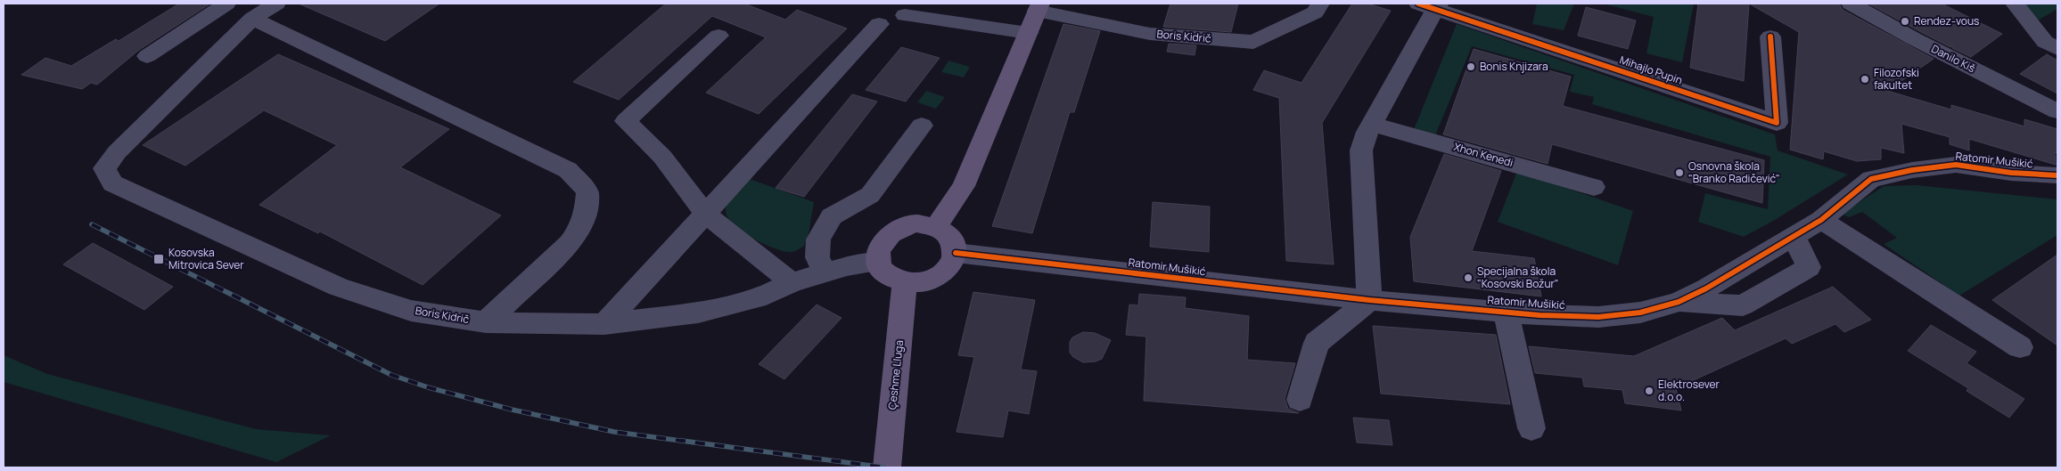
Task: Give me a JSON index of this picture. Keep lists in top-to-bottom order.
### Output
{
  "streets": {
    "main road": ["Boris Kidrič", "Çeshme Lluga"],
    "street": [
      "Danilo Kiš",
      "Mihajlo Pupin",
      "Xhon Kenedi",
      "Ratomir Mušikić"
    ]
  },
  "crossings": [
    ["Boris Kidrič", "Ratomir Mušikić"],
    ["Boris Kidrič", "Çeshme Lluga"],
    ["Ratomir Mušikić", "Çeshme Lluga"]
  ],
  "places": {
    "other": [
      "Rendez-vous",
      "Bonis Knjizara",
      "Filozofski fakultet",
      "Osnovna škola \"Branko Radičević\"",
      "Specijalna škola \"Kosovski Božur\"",
      "Elektrosever d.o.o."
    ],
    "transit": ["Kosovska Mitrovica Sever"]
  }
}
